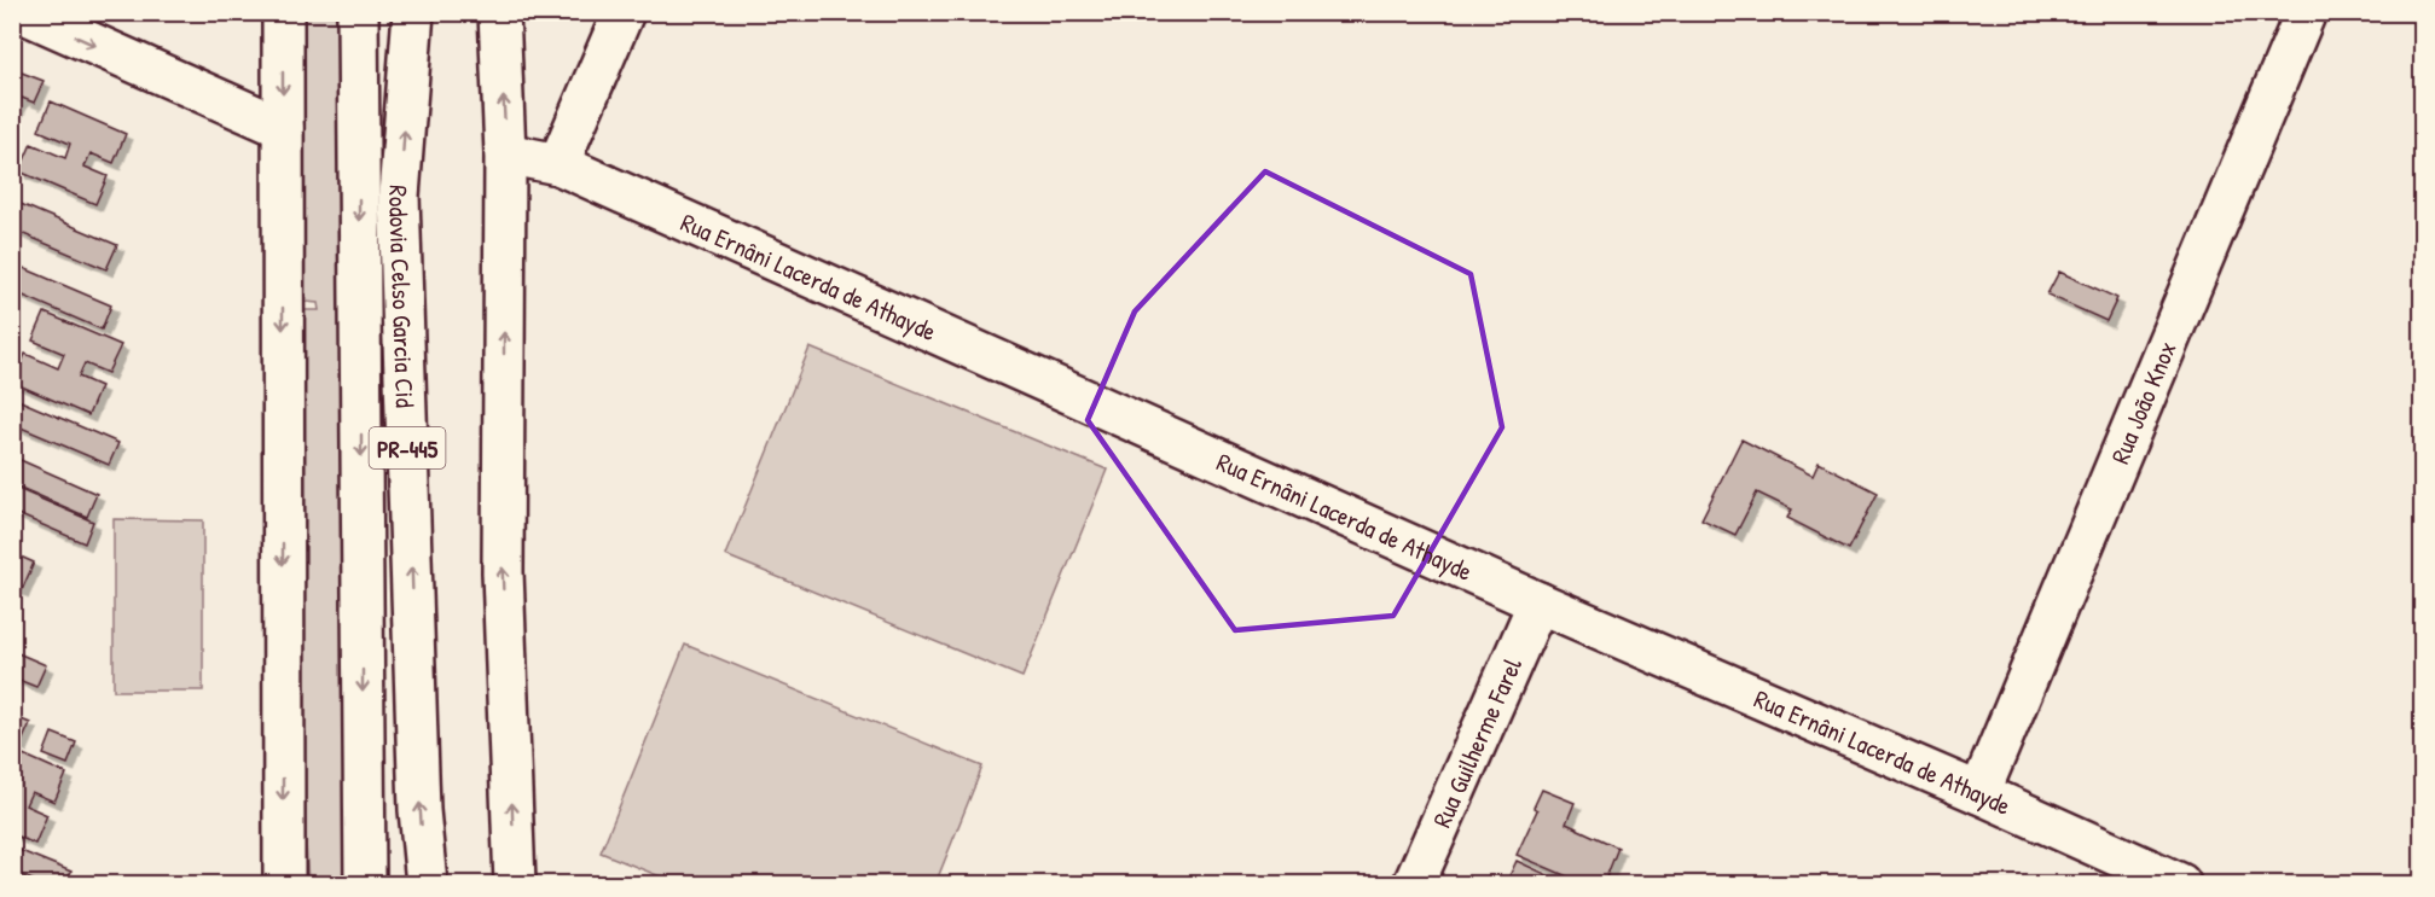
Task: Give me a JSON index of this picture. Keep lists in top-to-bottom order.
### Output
{
  "streets": {
    "main road": [
      "Rua Ernâni Lacerda de Athayde",
      "Rodovia Celso Garcia Cid",
      "Rua João Knox",
      "PR-445",
      "Rua Guilherme Farel"
    ]
  },
  "crossings": [
    ["Rua Ernâni Lacerda de Athayde", "Rua João Knox"],
    ["Rua Ernâni Lacerda de Athayde", "Rua Guilherme Farel"]
  ]
}
